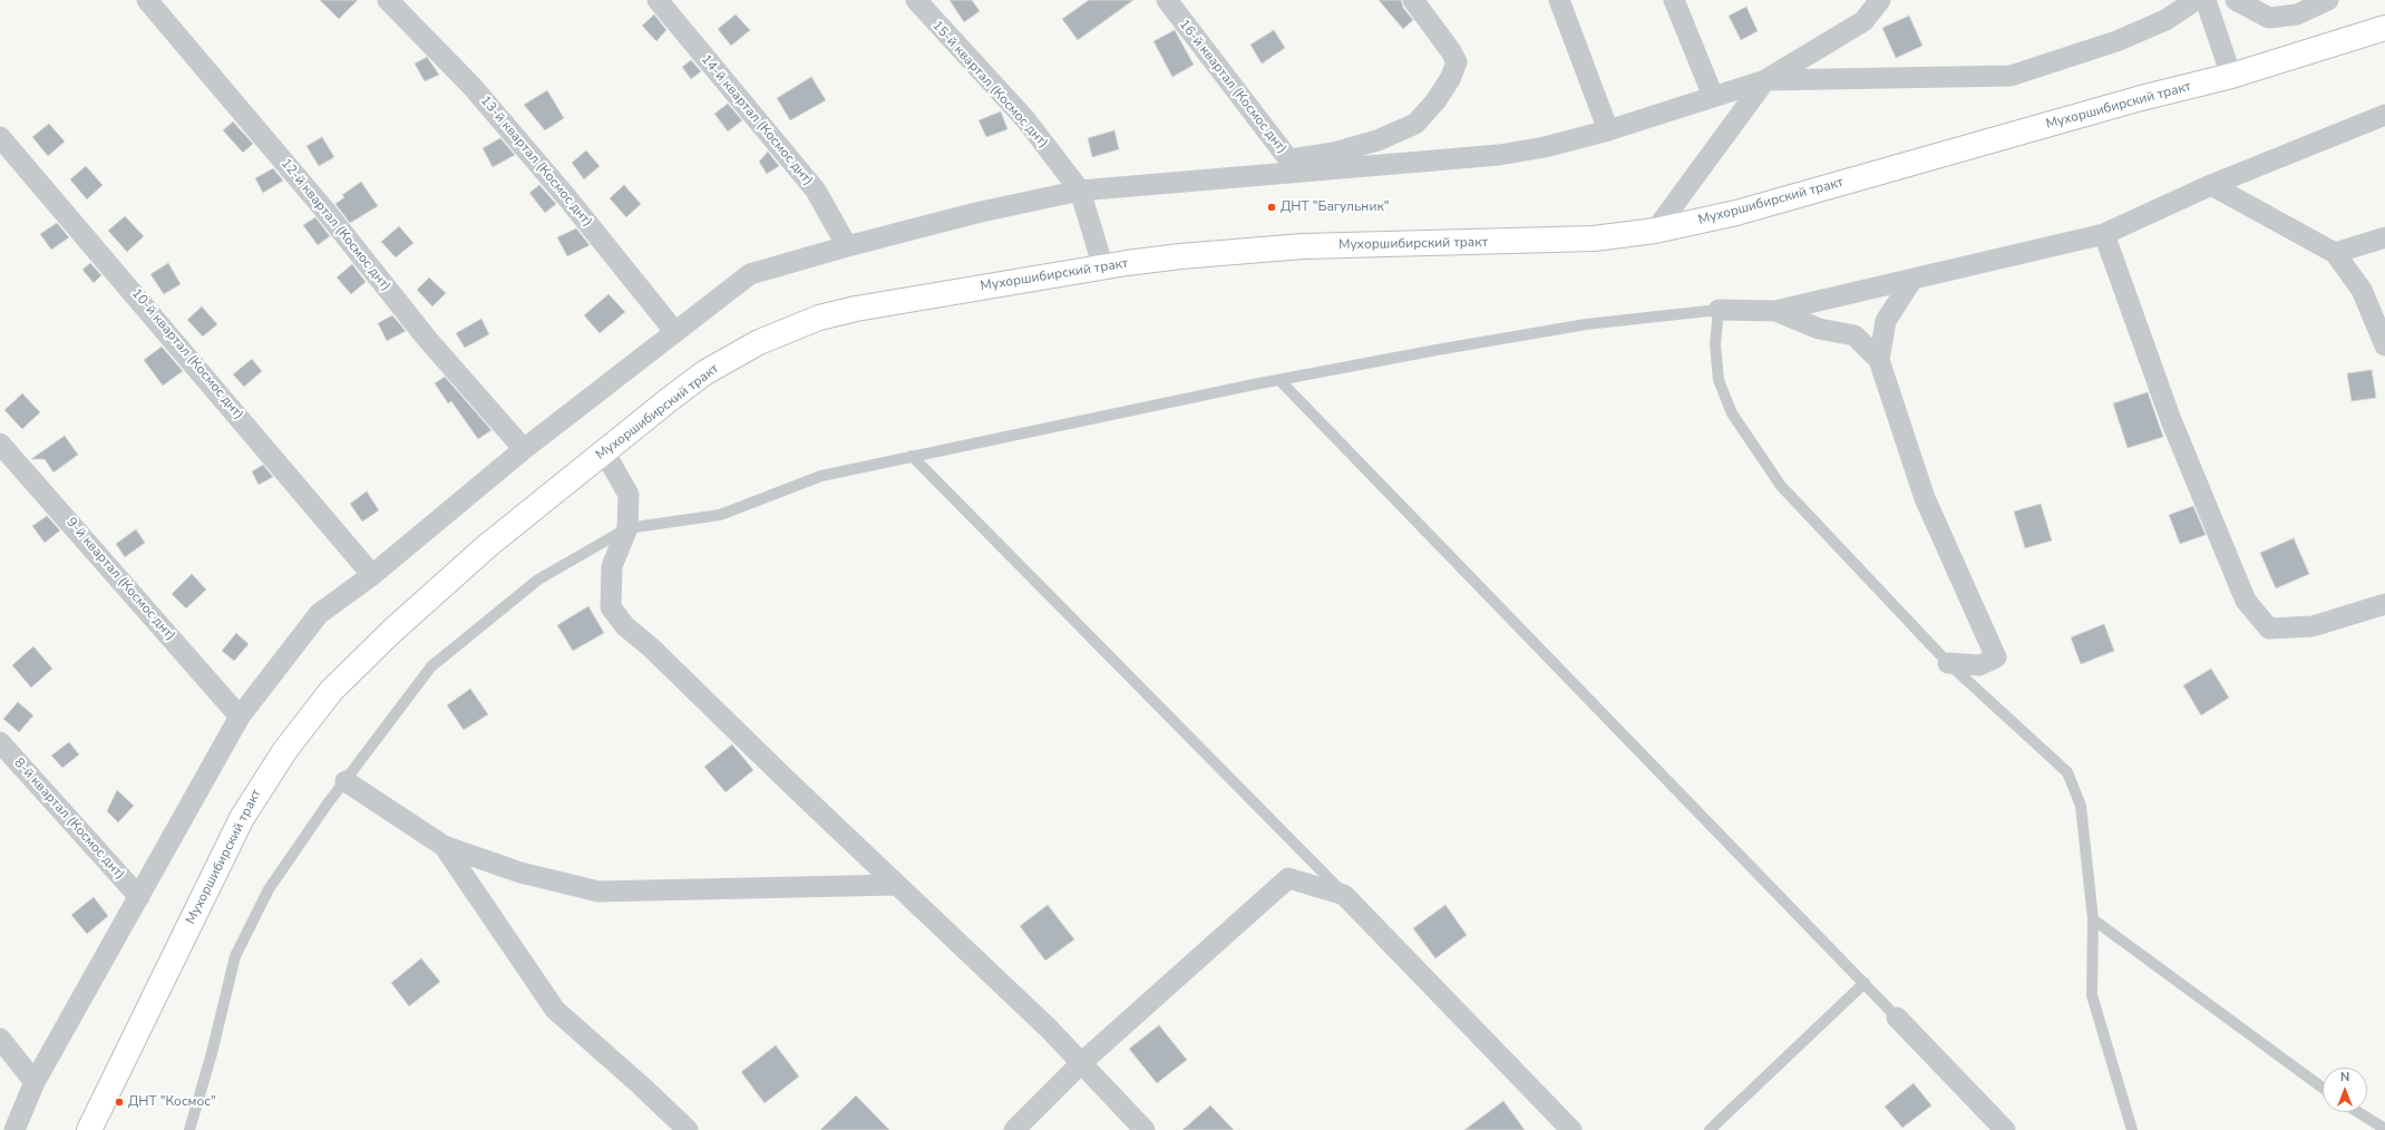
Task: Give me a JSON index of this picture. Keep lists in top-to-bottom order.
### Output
{
  "streets": {
    "main road": ["Мухоршибирский тракт"],
    "street": [
      "15-й квартал (Космос днт)",
      "16-й квартал (Космос днт)",
      "14-й квартал (Космос днт)",
      "13-й квартал (Космос днт)",
      "12-й квартал (Космос днт)",
      "10-й квартал (Космос днт)",
      "9-й квартал (Космос днт)",
      "8-й квартал (Космос днт)"
    ]
  },
  "crossings": [
    ["15-й квартал (Космос днт)", "Мухоршибирский тракт"]
  ],
  "places": ["ДНТ \"Багульник\"", "ДНТ \"Космос\""],
  "north": "top"
}
